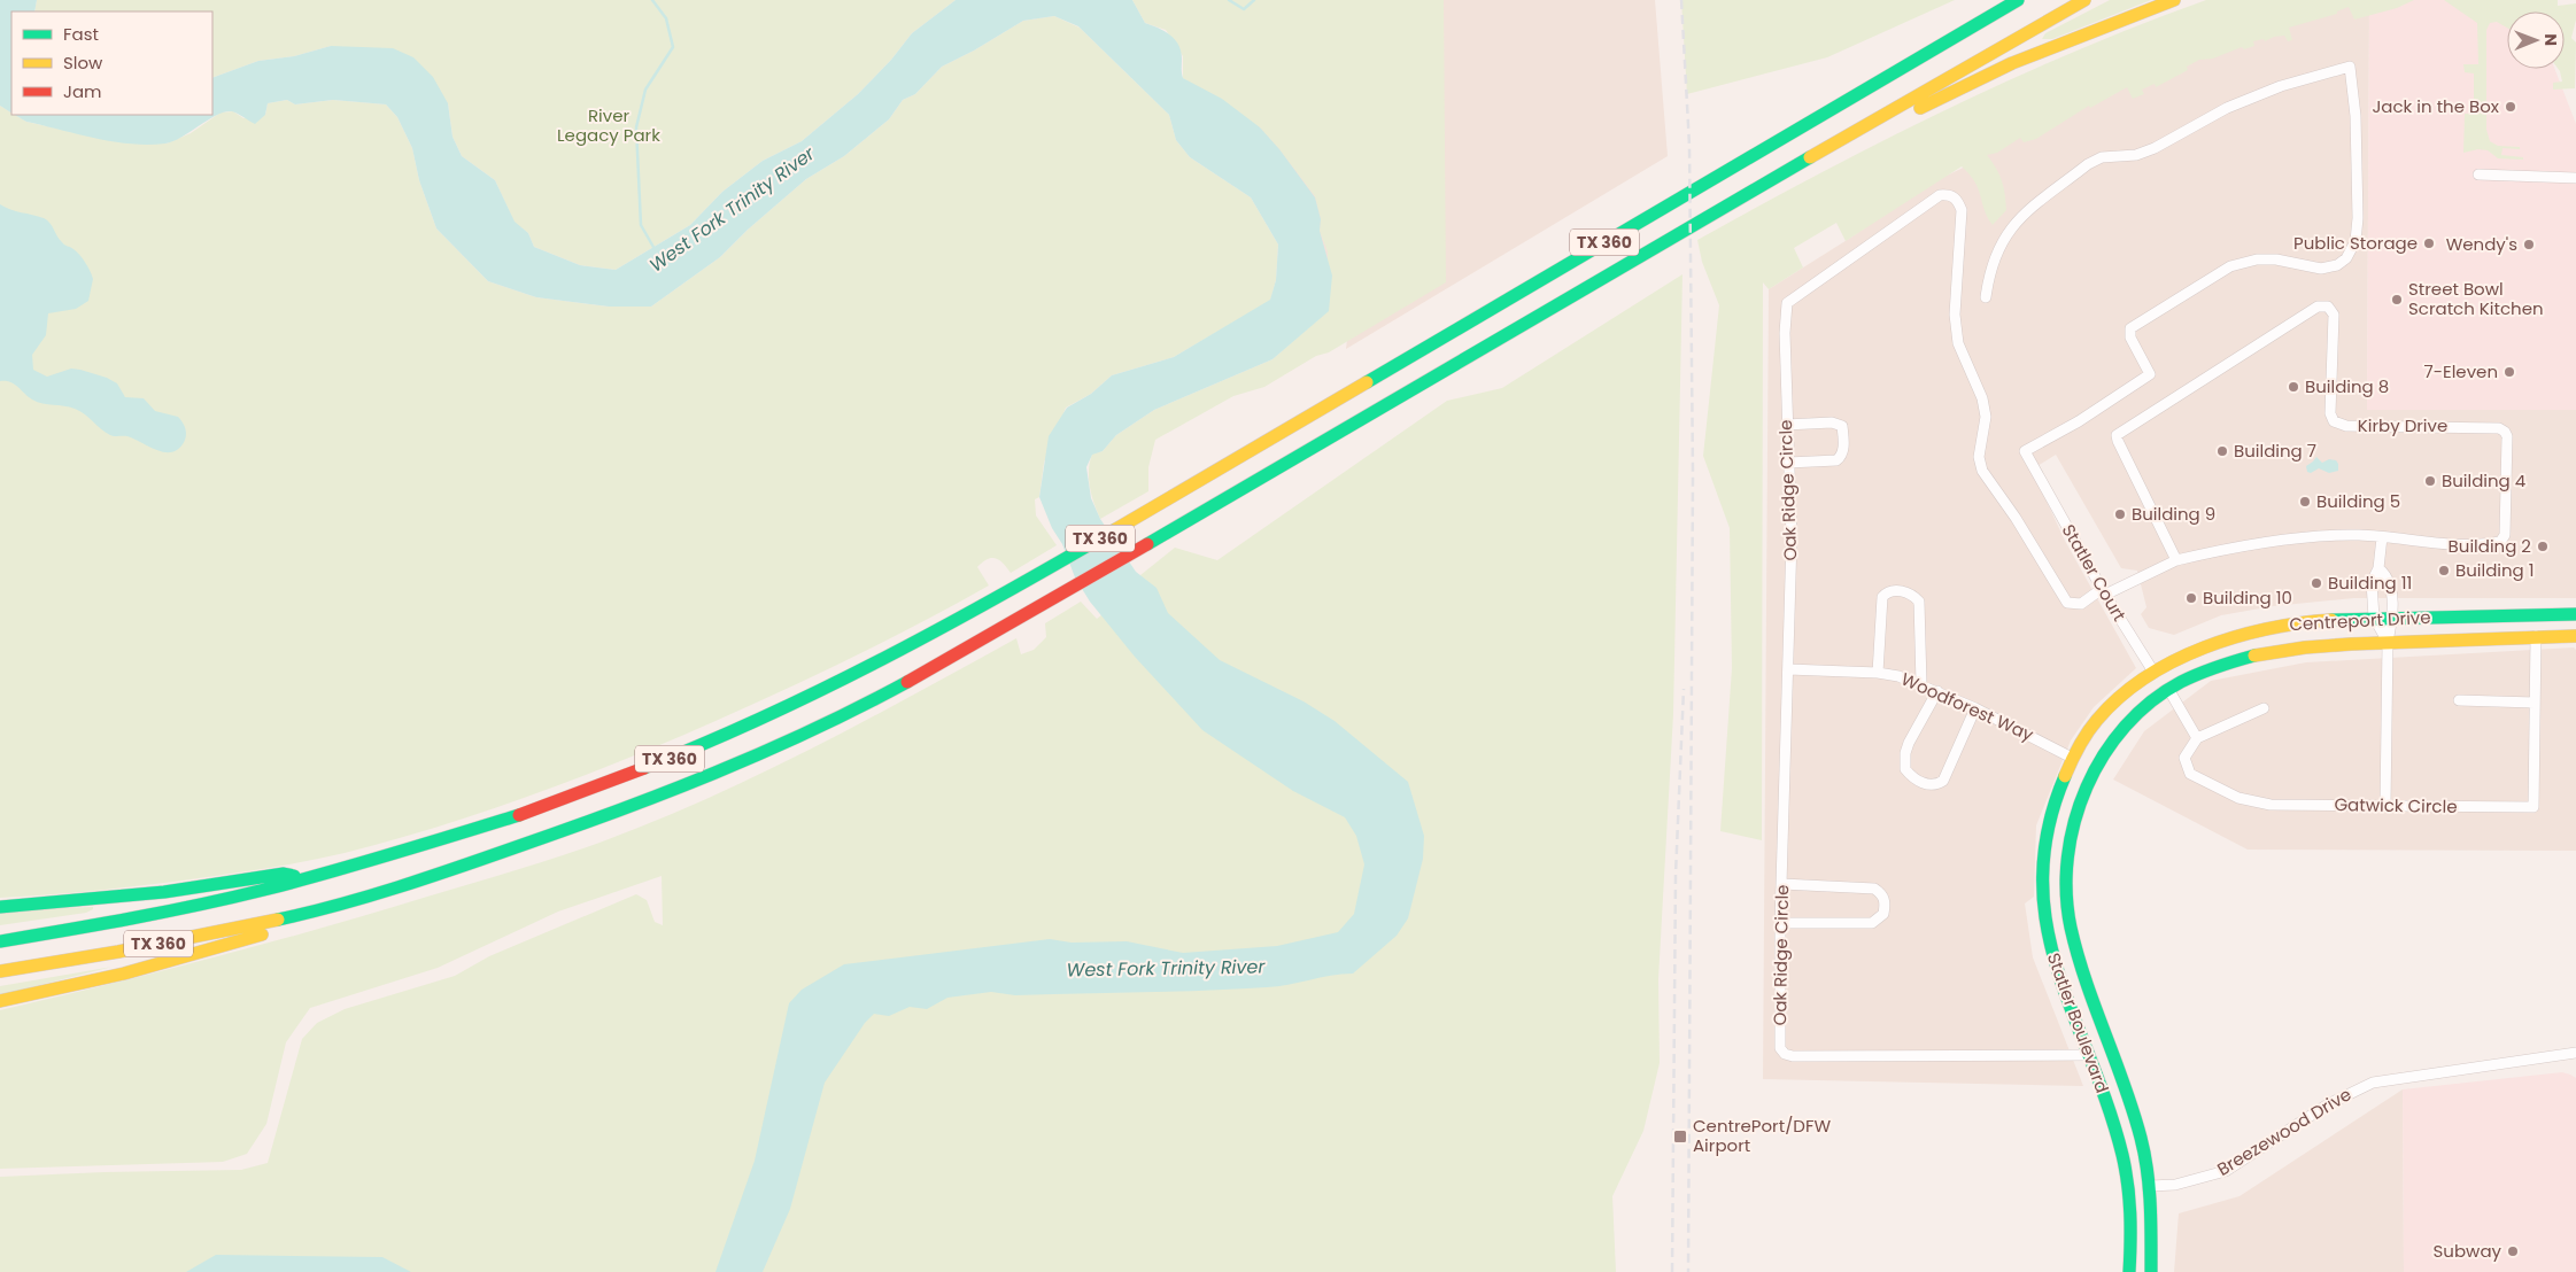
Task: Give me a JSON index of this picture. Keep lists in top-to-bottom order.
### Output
{
  "streets": {
    "main road": [
      "TX 360",
      "Statler Court",
      "Centreport Drive",
      "Statler Boulevard",
      "Breezewood Drive"
    ],
    "street": [
      "Kirby Drive",
      "Oak Ridge Circle",
      "Woodforest Way",
      "Gatwick Circle"
    ]
  },
  "crossings": [
    ["Kirby Drive", "Oak Ridge Circle"],
    ["Kirby Drive", "Statler Court"],
    ["Oak Ridge Circle", "Statler Court"],
    ["Oak Ridge Circle", "Woodforest Way"],
    ["Oak Ridge Circle", "Statler Boulevard"],
    ["Statler Court", "Centreport Drive"],
    ["Statler Court", "Statler Boulevard"],
    ["Centreport Drive", "Gatwick Circle"],
    ["Centreport Drive", "Statler Boulevard"],
    ["Woodforest Way", "Statler Boulevard"],
    ["Statler Boulevard", "Breezewood Drive"]
  ],
  "water": ["West Fork Trinity River"],
  "parks": ["River Legacy Park"],
  "places": {
    "other": [
      "Jack in the Box",
      "Public Storage",
      "Wendy's",
      "Street Bowl Scratch Kitchen",
      "7-Eleven",
      "Building 8",
      "Building 7",
      "Building 4",
      "Building 5",
      "Building 9",
      "Building 2",
      "Building 1",
      "Building 11",
      "Building 10",
      "Subway"
    ],
    "transit": ["CentrePort/DFW Airport"]
  },
  "legend": ["Fast", "Slow", "Jam"],
  "north": "right"
}
